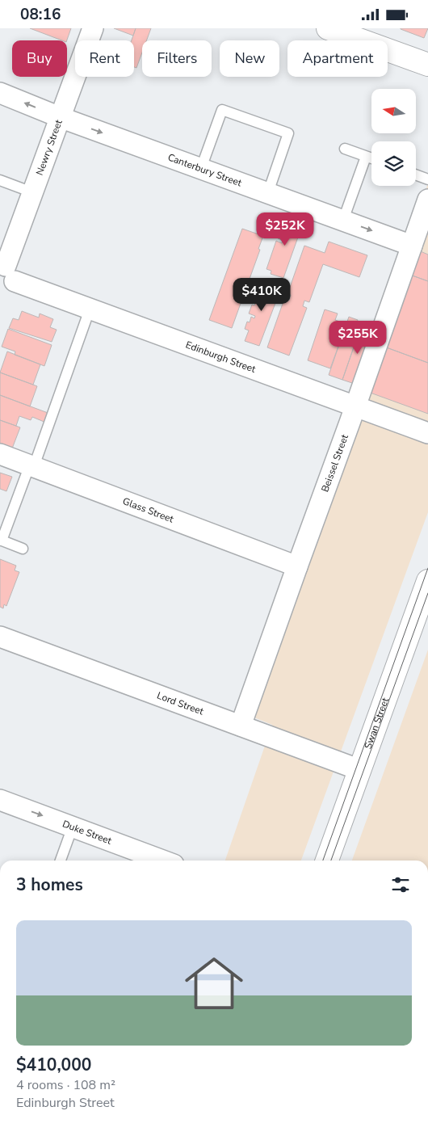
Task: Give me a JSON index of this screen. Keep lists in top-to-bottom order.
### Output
{
  "streets": {
    "main road": ["Swan Street"],
    "street": [
      "Newry Street",
      "Canterbury Street",
      "Edinburgh Street",
      "Beissel Street",
      "Glass Street",
      "Lord Street",
      "Duke Street"
    ]
  },
  "crossings": [
    ["Newry Street", "Canterbury Street"],
    ["Newry Street", "Edinburgh Street"],
    ["Canterbury Street", "Beissel Street"],
    ["Edinburgh Street", "Beissel Street"],
    ["Beissel Street", "Glass Street"],
    ["Beissel Street", "Lord Street"],
    ["Lord Street", "Swan Street"]
  ],
  "one_way": ["Duke Street"],
  "north": "left",
  "page": {
    "status": "08:16",
    "chip": [
      "Buy",
      "Rent",
      "Filters",
      "New",
      "Apartment"
    ],
    "price": ["$252K", "$410K", "$255K"],
    "heading": "3 homes",
    "list": [
      {
        "name": "$410,000",
        "note": "4 rooms · 108 m² · Edinburgh Street"
      }
    ]
  }
}
